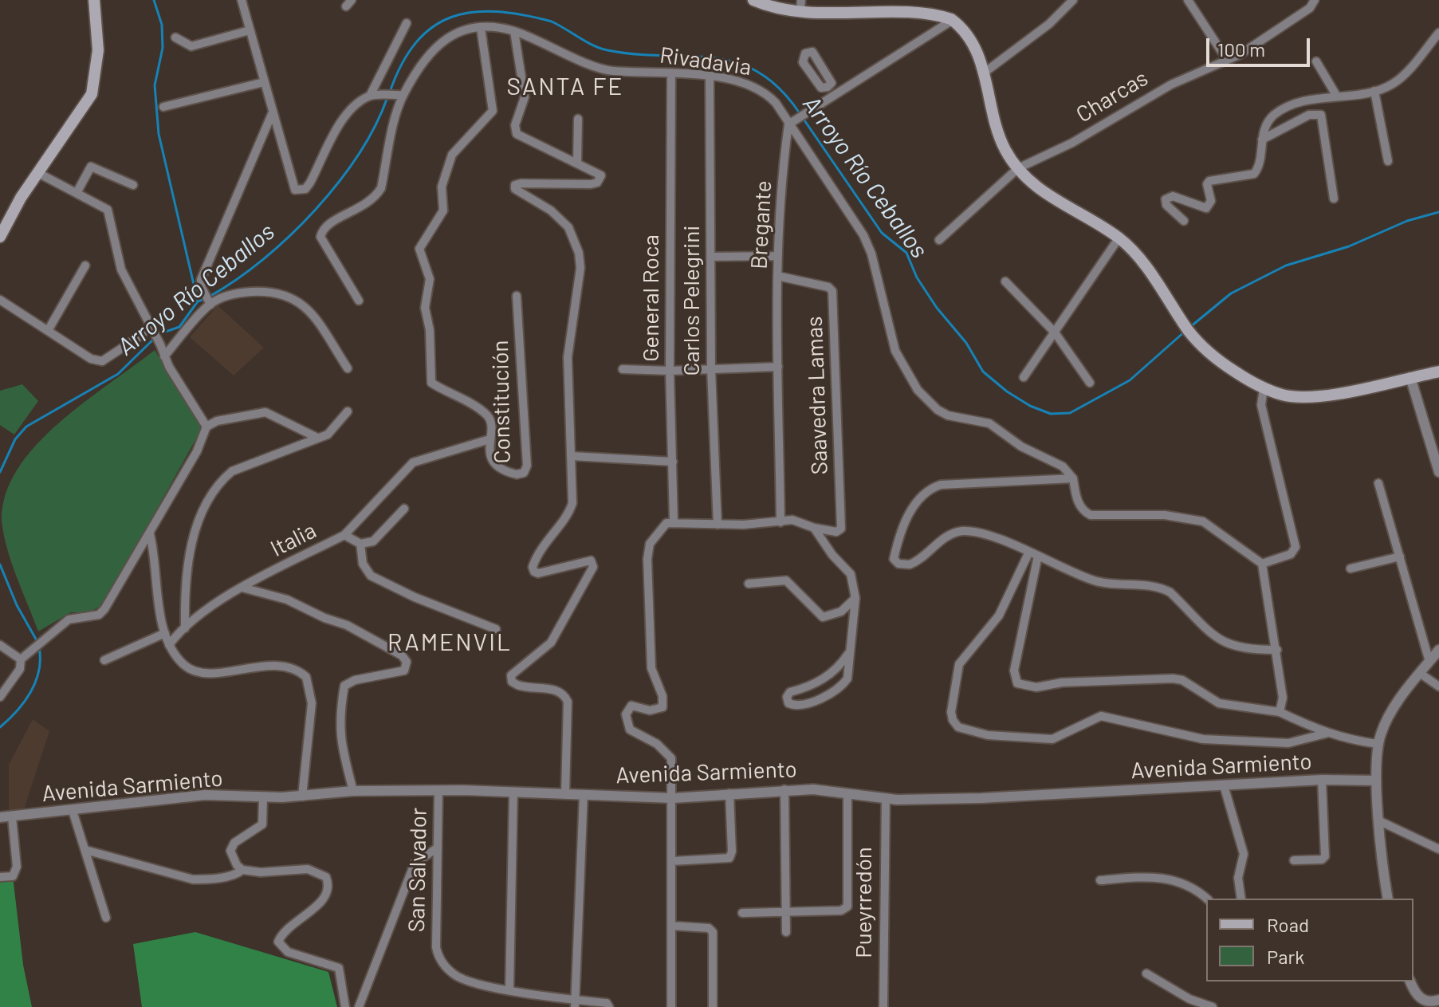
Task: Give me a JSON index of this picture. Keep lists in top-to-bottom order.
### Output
{
  "streets": {
    "street": [
      "Rivadavia",
      "Charcas",
      "Bregante",
      "General Roca",
      "Carlos Pelegrini",
      "Saavedra Lamas",
      "Constitución",
      "Italia",
      "Avenida Sarmiento",
      "San Salvador",
      "Pueyrredón"
    ]
  },
  "crossings": [
    ["Rivadavia", "Bregante"],
    ["Rivadavia", "General Roca"],
    ["Rivadavia", "Carlos Pelegrini"],
    ["Rivadavia", "Constitución"],
    ["Bregante", "Saavedra Lamas"],
    ["Avenida Sarmiento", "San Salvador"],
    ["Avenida Sarmiento", "Pueyrredón"]
  ],
  "districts": ["SANTA FE", "RAMENVIL"],
  "water": ["Arroyo Río Ceballos"],
  "legend": ["Road", "Park"],
  "scale_bar": "100 m"
}
